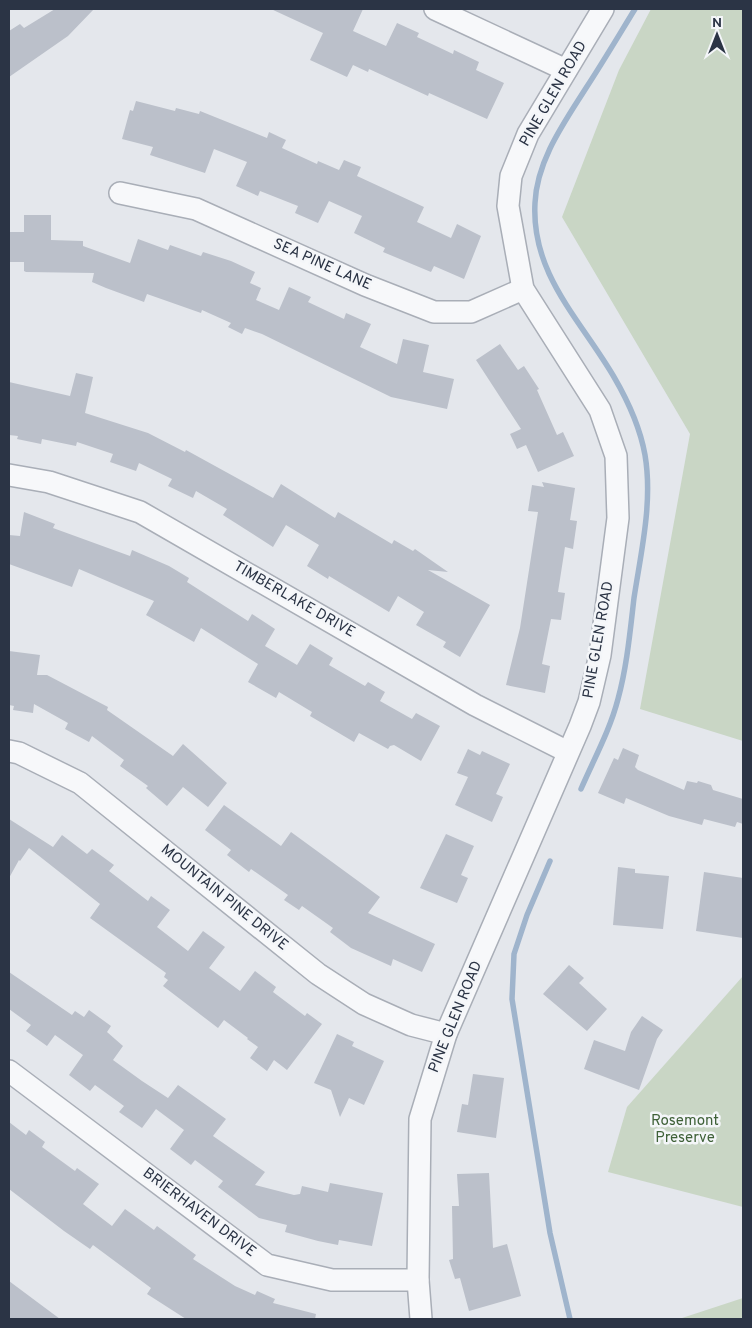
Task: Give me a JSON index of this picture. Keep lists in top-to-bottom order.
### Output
{
  "streets": {
    "street": [
      "PINE GLEN ROAD",
      "SEA PINE LANE",
      "TIMBERLAKE DRIVE",
      "MOUNTAIN PINE DRIVE",
      "BRIERHAVEN DRIVE"
    ]
  },
  "crossings": [
    ["PINE GLEN ROAD", "SEA PINE LANE"],
    ["PINE GLEN ROAD", "TIMBERLAKE DRIVE"],
    ["PINE GLEN ROAD", "MOUNTAIN PINE DRIVE"],
    ["PINE GLEN ROAD", "BRIERHAVEN DRIVE"]
  ],
  "parks": ["Rosemont Preserve"],
  "north": "top"
}
